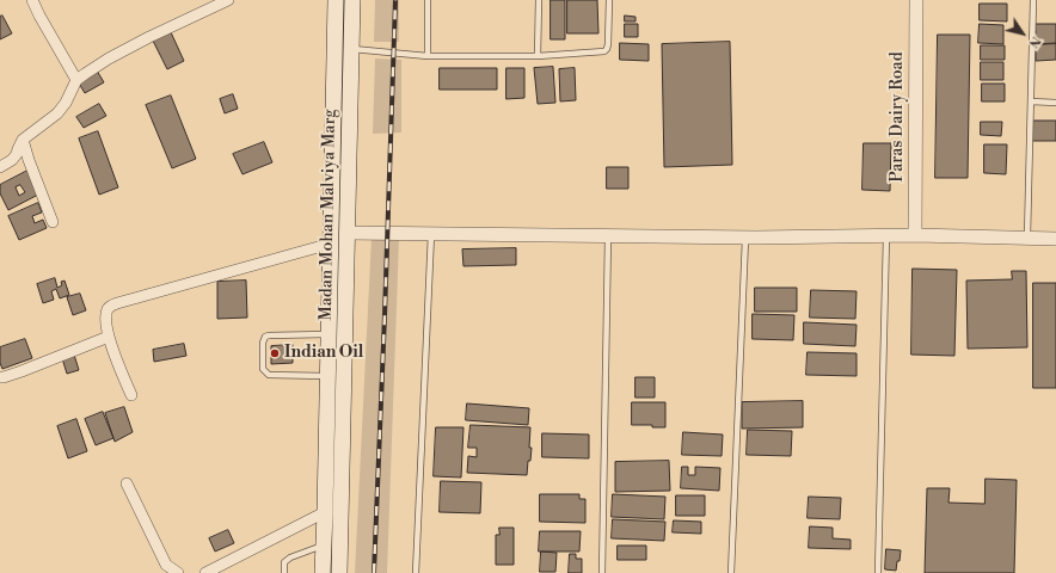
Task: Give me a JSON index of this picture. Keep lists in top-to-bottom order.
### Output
{
  "streets": {
    "main road": ["Madan Mohan Malviya Marg"],
    "street": ["Paras Dairy Road"]
  },
  "places": ["Indian Oil"],
  "north": "bottom right"
}
